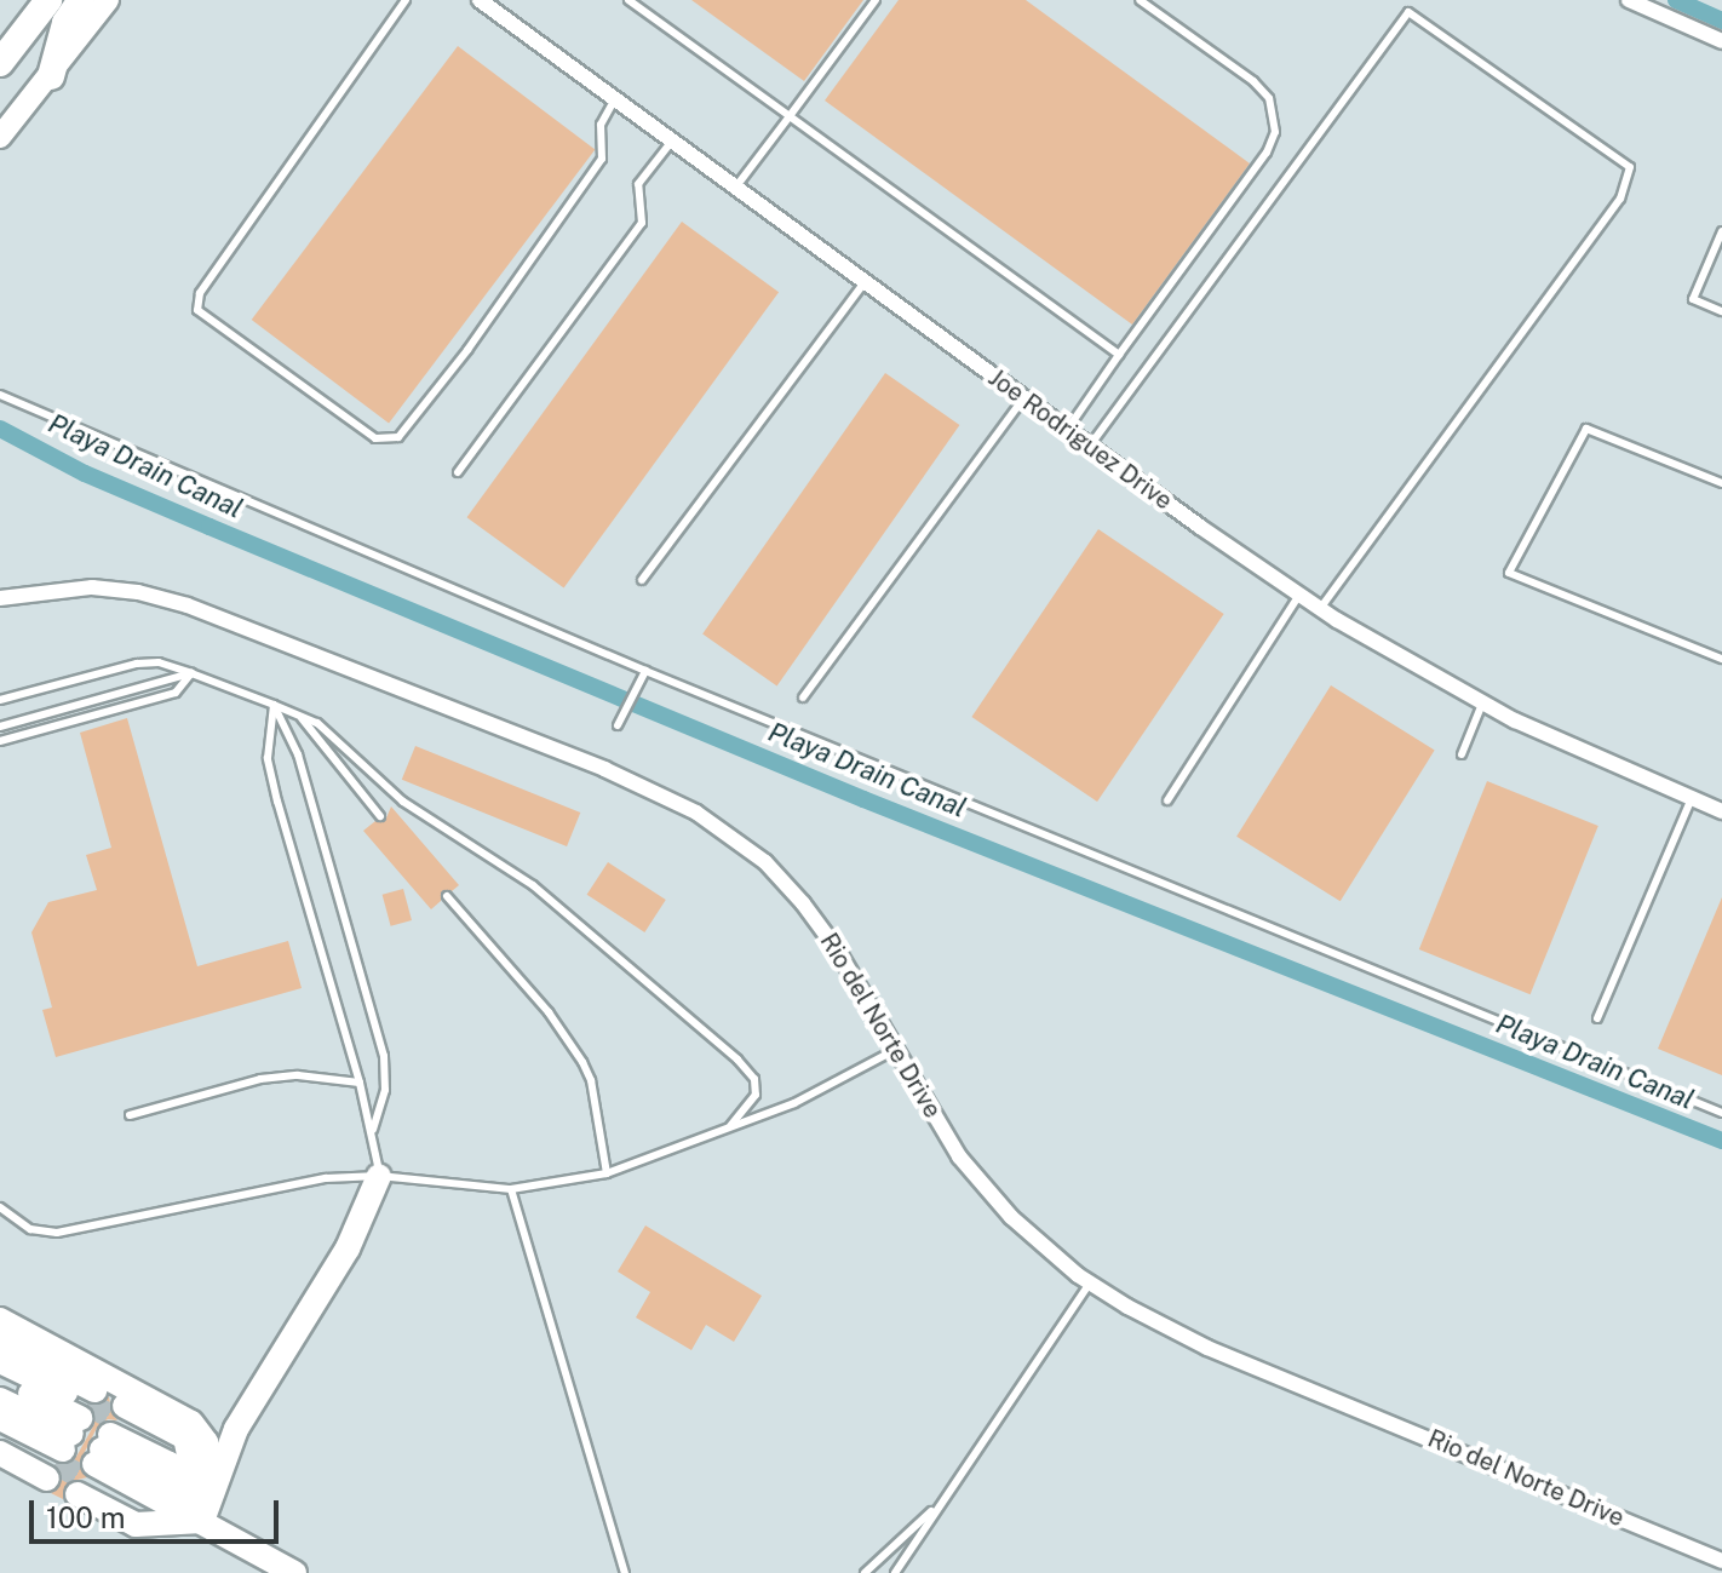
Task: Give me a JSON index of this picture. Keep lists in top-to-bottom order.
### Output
{
  "streets": {
    "street": ["Joe Rodriguez Drive", "Rio del Norte Drive"]
  },
  "water": ["Playa Drain Canal"],
  "scale_bar": "100 m"
}
